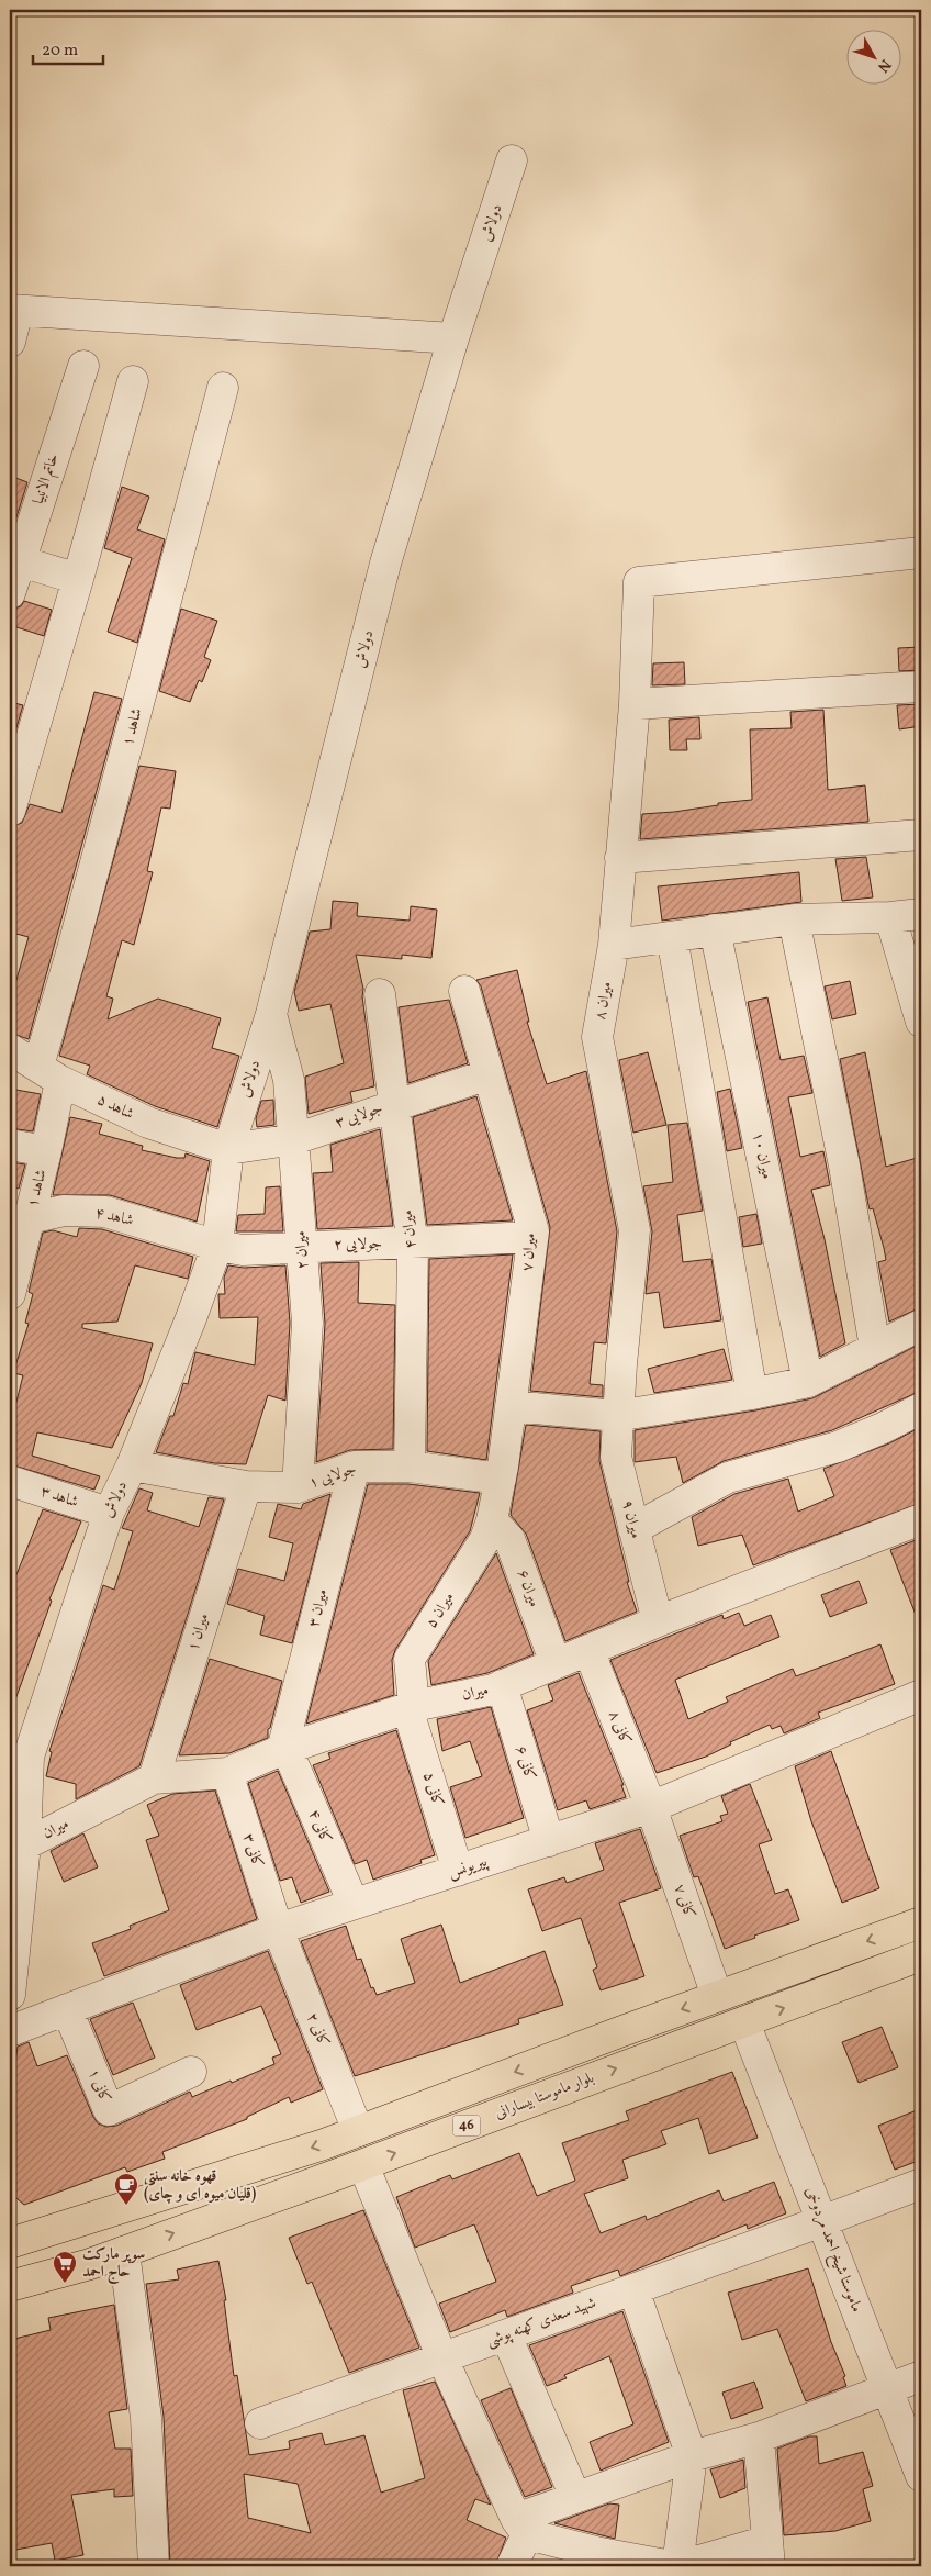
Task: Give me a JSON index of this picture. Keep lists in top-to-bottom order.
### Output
{
  "streets": {
    "main road": ["بلوار ماموستا بیسارانی", "46"],
    "street": [
      "دولاش",
      "خاتم الانبیا",
      "شاهد ۱",
      "میران ۸",
      "شاهد ۵",
      "جولایی ۳",
      "میران ۱۰",
      "شاهد ۴",
      "میران ۴",
      "جولایی ۲",
      "میران ۲",
      "میران ۷",
      "جولایی ۱",
      "شاهد ۳",
      "میران ۹",
      "میران ۶",
      "میران ۳",
      "میران ۵",
      "میران ۱",
      "میران",
      "کانی ۸",
      "کانی ۶",
      "کانی ۵",
      "کانی ۴",
      "کانی ۳",
      "پیریونس",
      "کانی ۷",
      "کانی ۲",
      "کانی ۱",
      "ماموستا شیخ احمد مردوخی",
      "شهید سعدی کهنه پوشی"
    ]
  },
  "crossings": [
    ["دولاش", "شاهد ۵"],
    ["دولاش", "جولایی ۳"],
    ["دولاش", "شاهد ۴"],
    ["دولاش", "جولایی ۲"],
    ["دولاش", "میران ۲"],
    ["دولاش", "جولایی ۱"],
    ["دولاش", "شاهد ۳"],
    ["دولاش", "میران"],
    ["شاهد ۱", "شاهد ۵"],
    ["شاهد ۱", "شاهد ۴"],
    ["میران ۸", "میران ۹"],
    ["شاهد ۵", "جولایی ۳"],
    ["جولایی ۳", "میران ۴"],
    ["جولایی ۳", "میران ۲"],
    ["جولایی ۳", "میران ۷"],
    ["شاهد ۴", "جولایی ۲"],
    ["میران ۴", "جولایی ۲"],
    ["میران ۴", "جولایی ۱"],
    ["جولایی ۲", "میران ۲"],
    ["جولایی ۲", "میران ۷"],
    ["میران ۲", "جولایی ۱"],
    ["میران ۷", "جولایی ۱"],
    ["میران ۷", "میران ۶"],
    ["میران ۷", "میران ۵"],
    ["جولایی ۱", "میران ۳"],
    ["جولایی ۱", "میران ۱"],
    ["میران ۹", "میران"],
    ["میران ۶", "میران ۵"],
    ["میران ۶", "میران"],
    ["میران ۳", "میران"],
    ["میران ۳", "کانی ۴"],
    ["میران ۵", "میران"],
    ["میران ۵", "کانی ۵"],
    ["میران ۱", "میران"],
    ["میران", "کانی ۸"],
    ["میران", "کانی ۶"],
    ["میران", "کانی ۵"],
    ["میران", "کانی ۴"],
    ["میران", "کانی ۳"],
    ["کانی ۸", "پیریونس"],
    ["کانی ۸", "کانی ۷"],
    ["کانی ۶", "پیریونس"],
    ["کانی ۵", "پیریونس"],
    ["کانی ۴", "پیریونس"],
    ["کانی ۳", "پیریونس"],
    ["کانی ۳", "کانی ۲"],
    ["پیریونس", "کانی ۷"],
    ["پیریونس", "کانی ۲"],
    ["پیریونس", "کانی ۱"],
    ["کانی ۷", "46"],
    ["کانی ۲", "46"],
    ["بلوار ماموستا بیسارانی", "ماموستا شیخ احمد مردوخی"],
    ["ماموستا شیخ احمد مردوخی", "شهید سعدی کهنه پوشی"]
  ],
  "places": {
    "cafe": ["قهوه خانه سنتی (قلیان میوه ای و چای)"],
    "supermarket": ["سوپر مارکت حاج احمد"]
  },
  "scale_bar": "20 m",
  "north": "bottom right"
}
